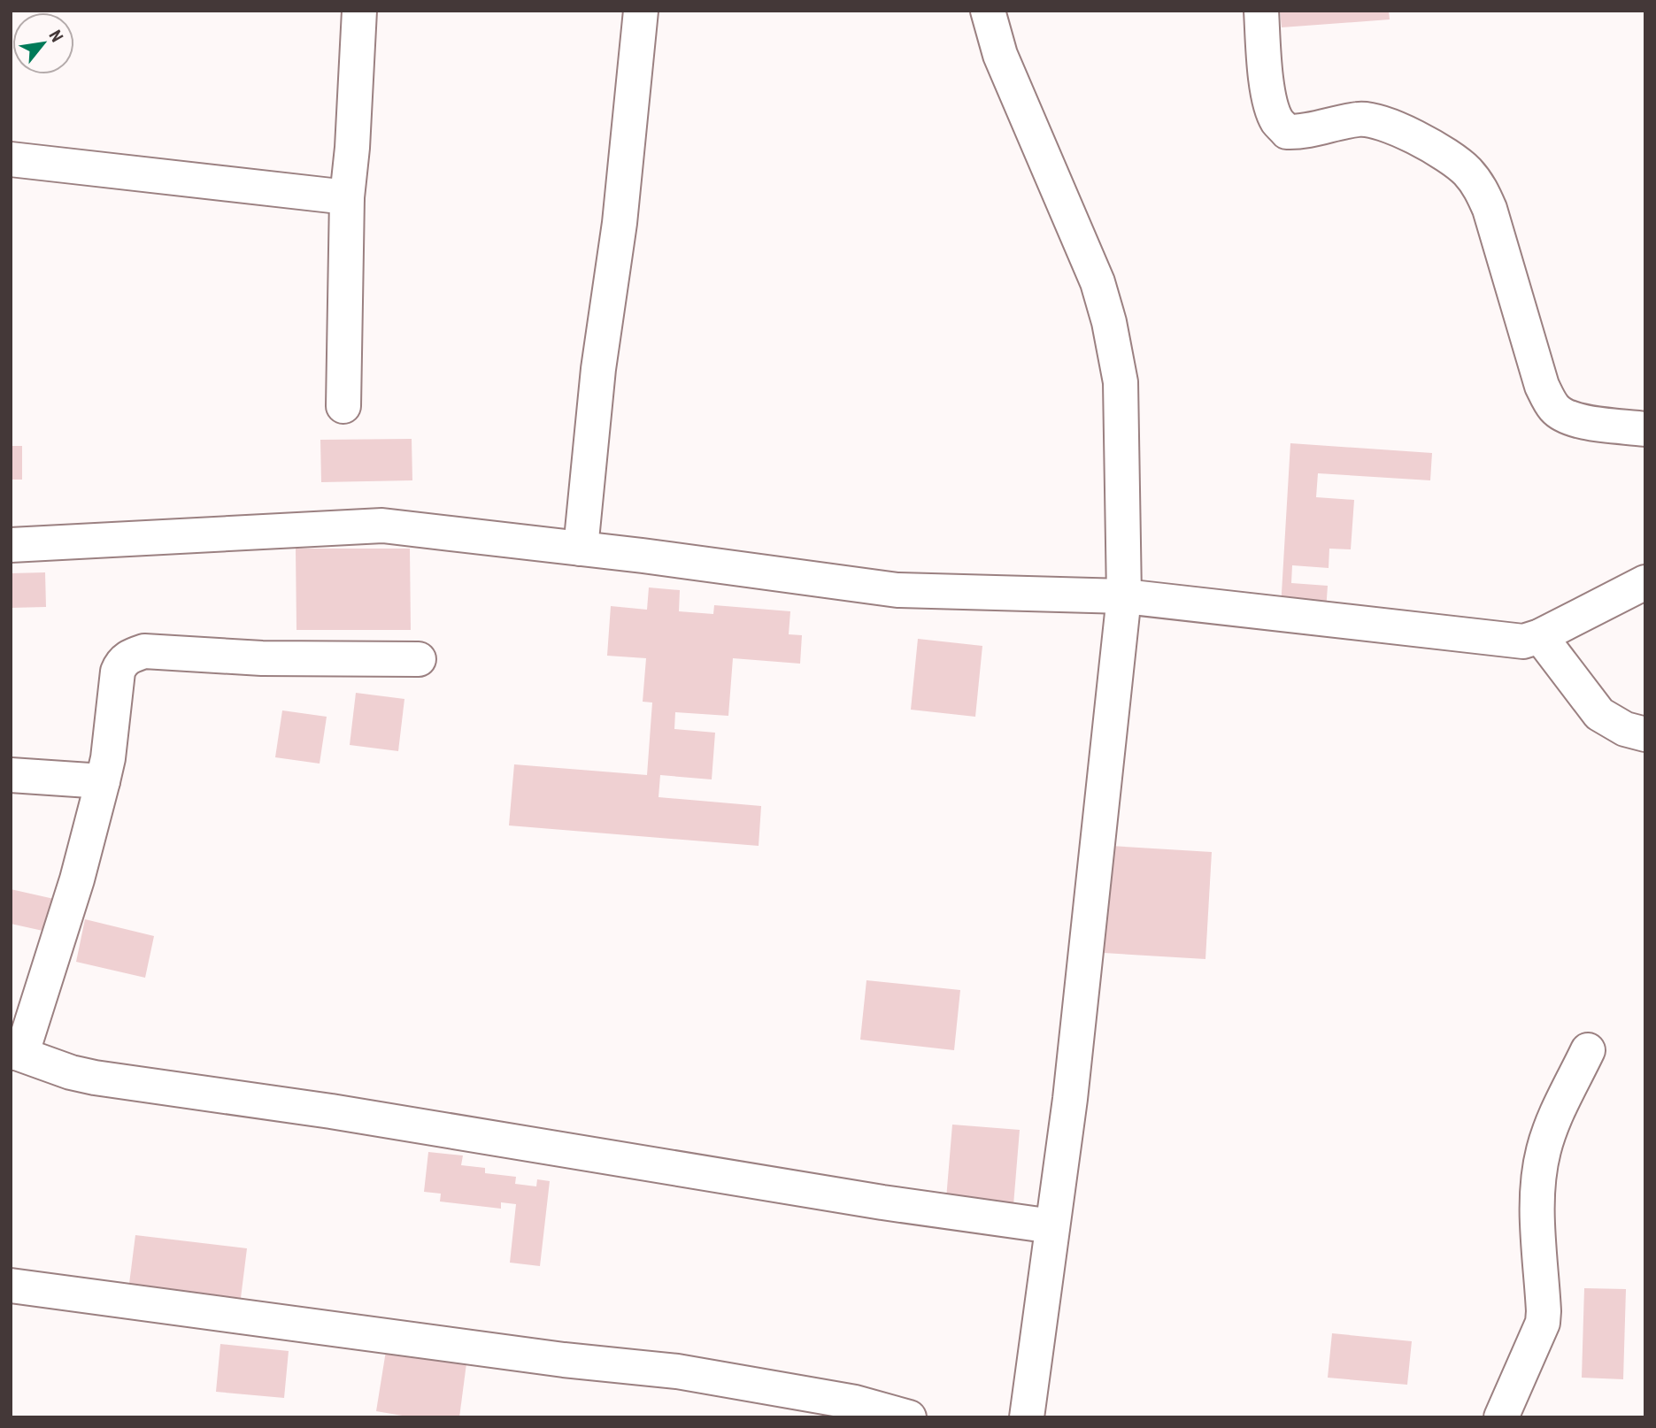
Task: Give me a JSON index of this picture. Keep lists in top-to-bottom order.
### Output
{
  "north": "top right"
}
